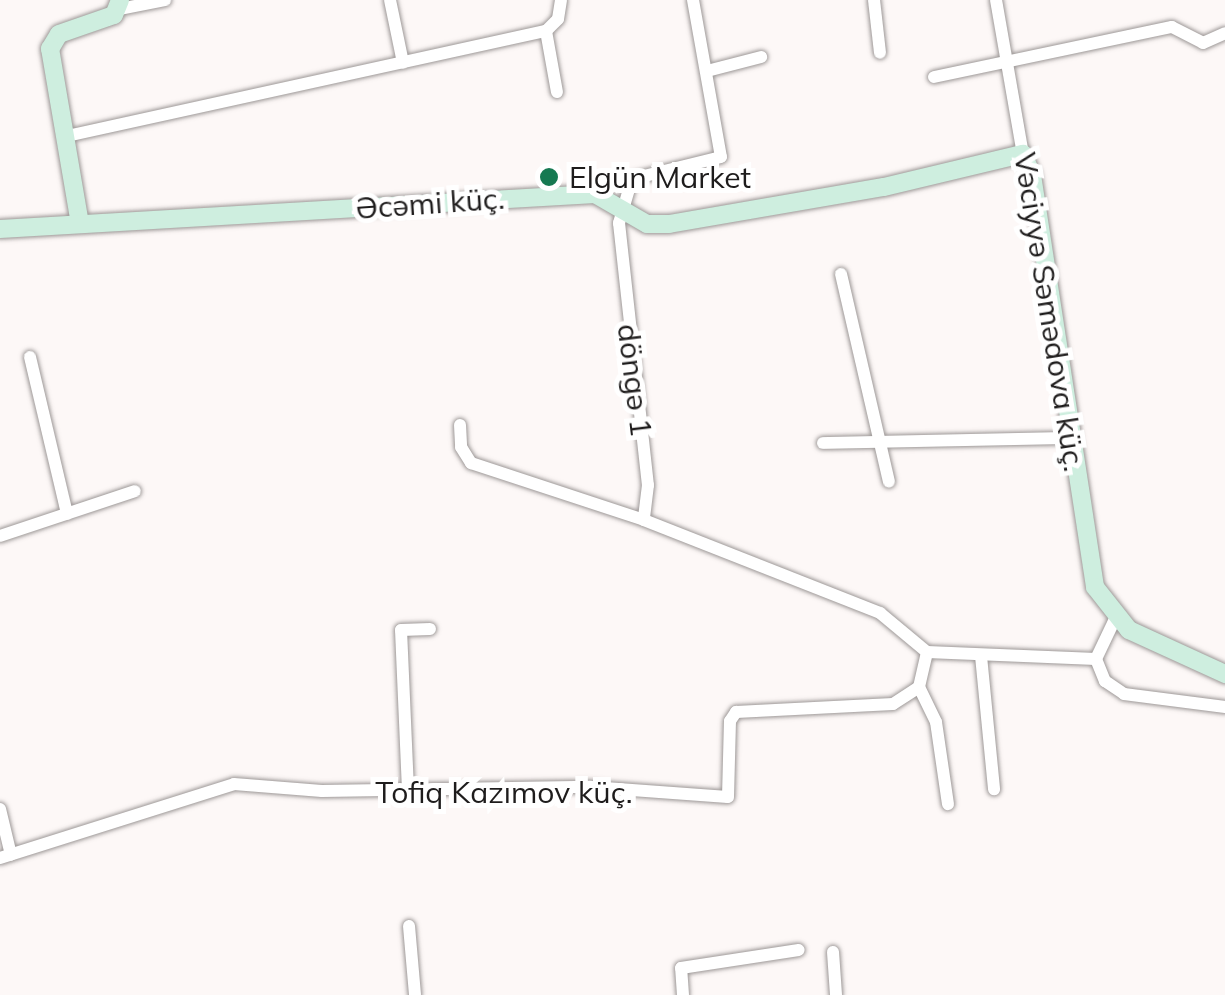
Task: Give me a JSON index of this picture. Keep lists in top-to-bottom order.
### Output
{
  "streets": {
    "street": [
      "Əcəmi küç.",
      "Vəciyyə Səmədova küç.",
      "döngə 1",
      "Tofiq Kazımov küç."
    ]
  },
  "crossings": [
    ["Əcəmi küç.", "Vəciyyə Səmədova küç."],
    ["Əcəmi küç.", "döngə 1"]
  ],
  "places": ["Elgün Market"]
}
